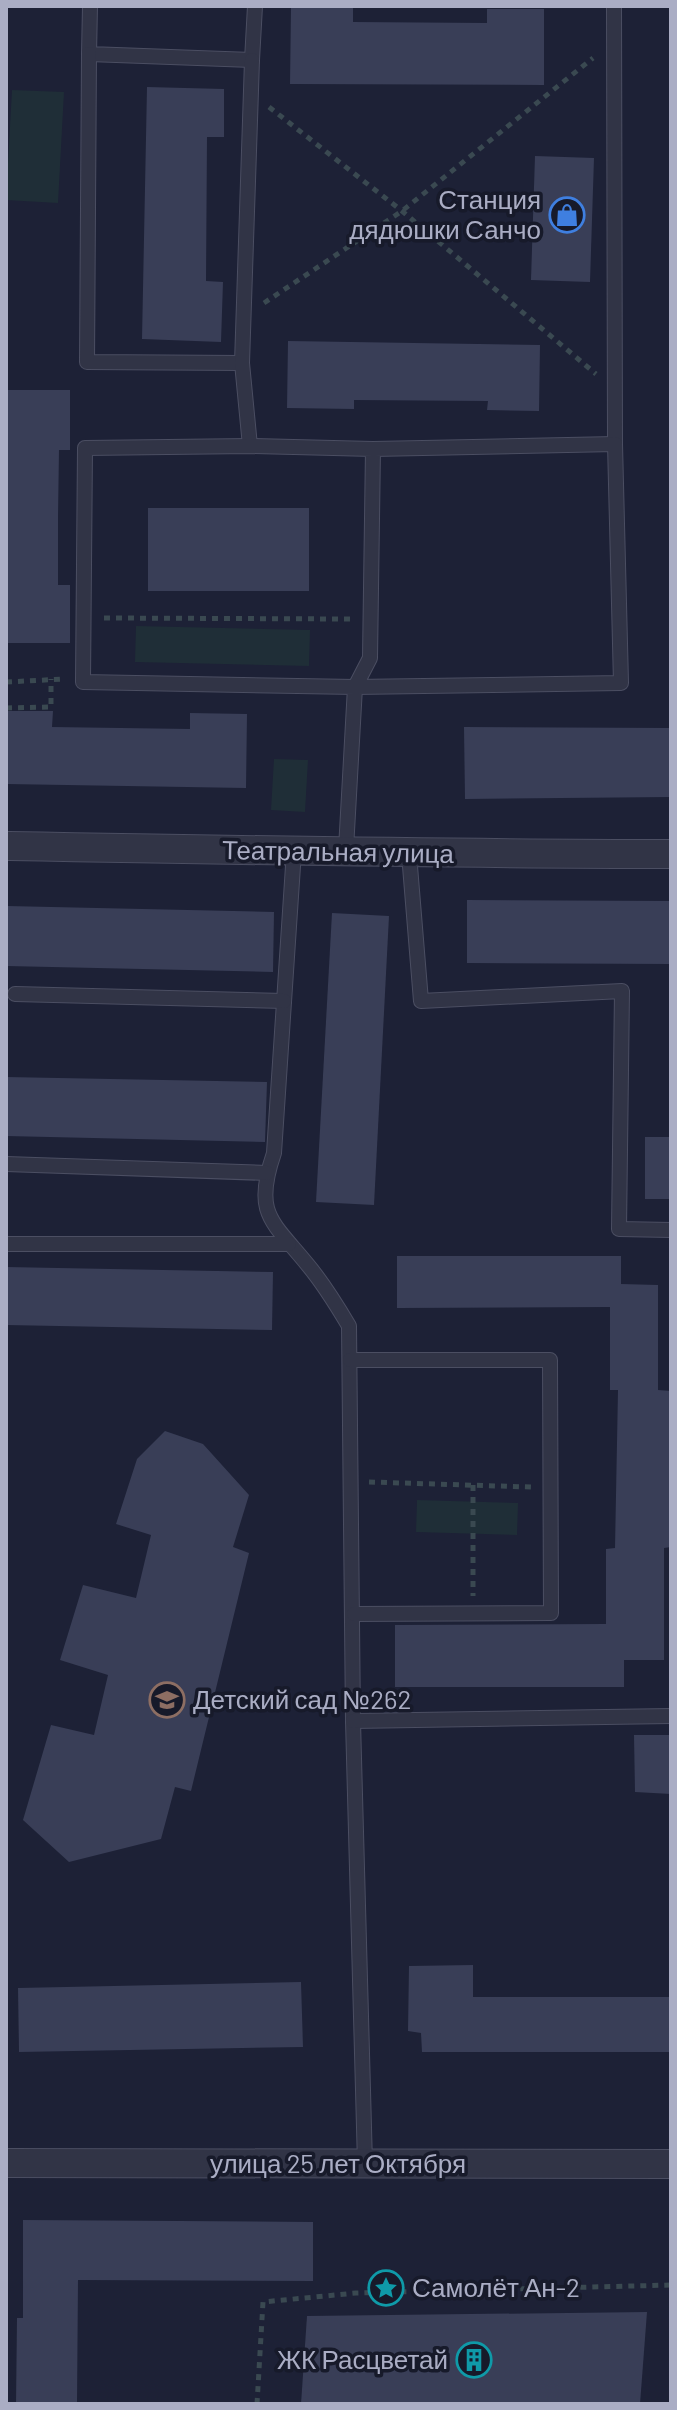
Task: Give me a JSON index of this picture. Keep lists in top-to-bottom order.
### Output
{
  "streets": {
    "street": ["Театральная улица", "улица 25 лет Октября"]
  },
  "places": {
    "shop": ["Станция дядюшки Санчо"],
    "school or university": ["Детский сад №262"],
    "place": ["Самолёт Ан-2"],
    "building": ["ЖК Расцветай"]
  }
}
